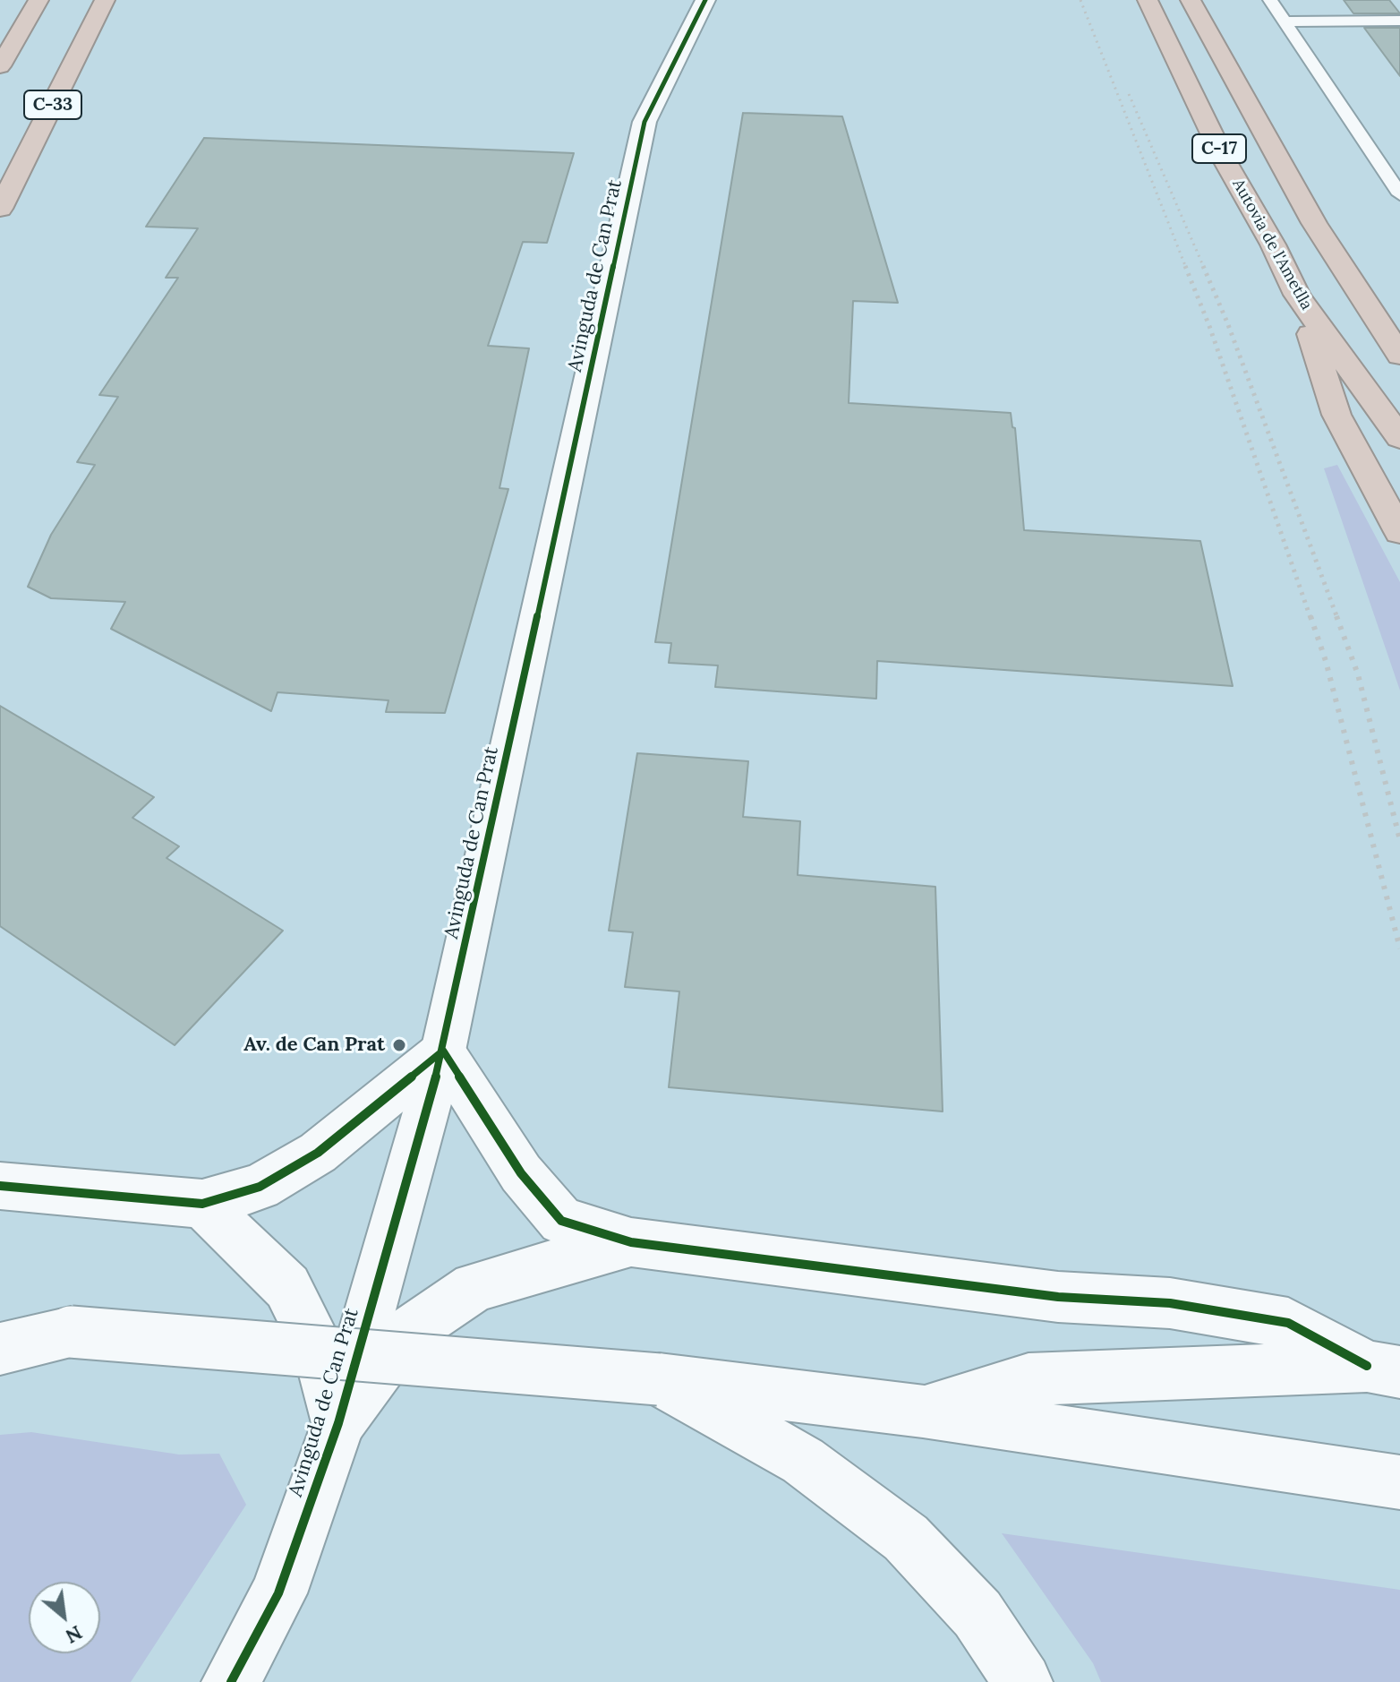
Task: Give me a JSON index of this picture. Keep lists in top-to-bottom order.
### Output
{
  "streets": {
    "highway": ["C-33", "C-17", "Autovia de l'Ametlla"],
    "street": ["Avinguda de Can Prat"]
  },
  "places": ["Av. de Can Prat"],
  "north": "bottom right"
}
